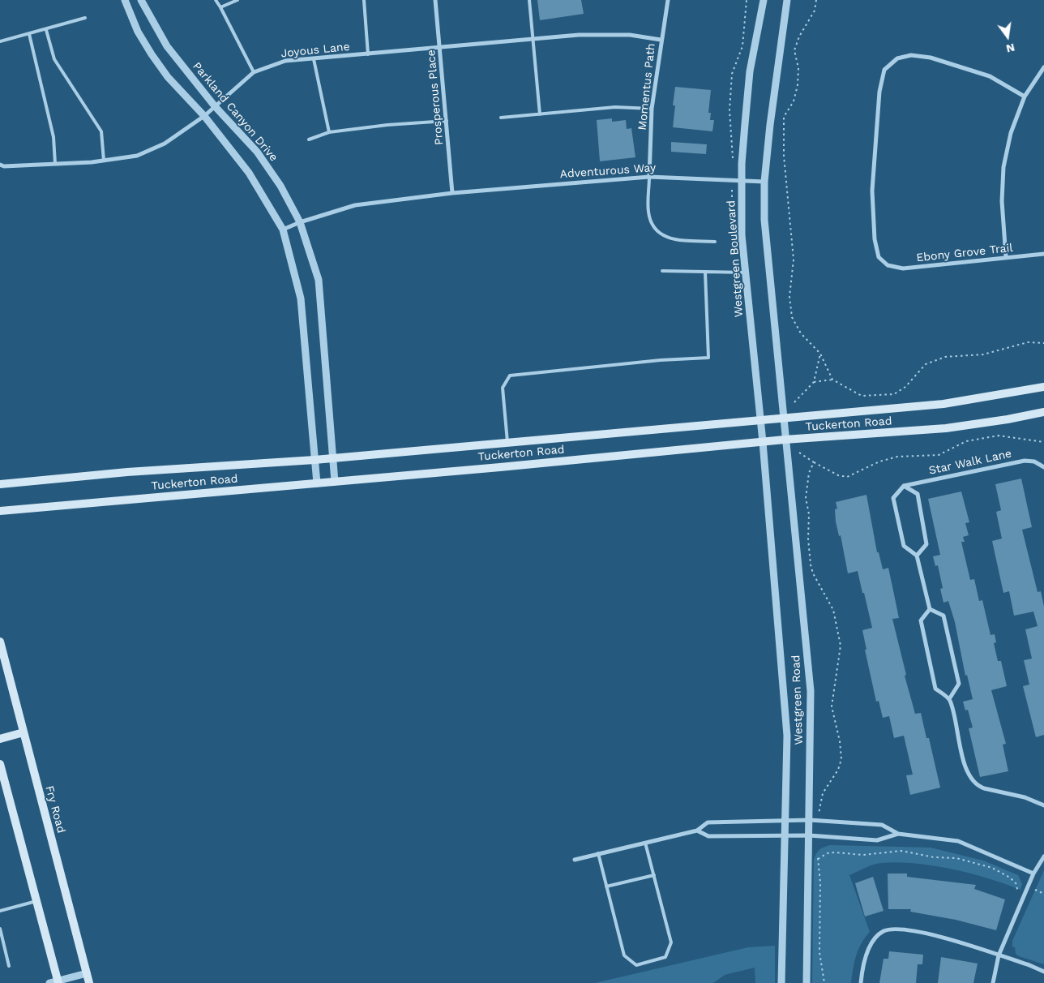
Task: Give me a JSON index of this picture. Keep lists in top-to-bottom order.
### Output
{
  "streets": {
    "main road": ["Tuckerton Road", "Fry Road"],
    "street": [
      "Joyous Lane",
      "Momentus Path",
      "Prosperous Place",
      "Parkland Canyon Drive",
      "Adventurous Way",
      "Ebony Grove Trail",
      "Westgreen Boulevard",
      "Star Walk Lane",
      "Westgreen Road"
    ]
  },
  "crossings": [
    ["Joyous Lane", "Momentus Path"],
    ["Joyous Lane", "Prosperous Place"],
    ["Joyous Lane", "Parkland Canyon Drive"],
    ["Momentus Path", "Adventurous Way"],
    ["Prosperous Place", "Adventurous Way"],
    ["Parkland Canyon Drive", "Adventurous Way"],
    ["Parkland Canyon Drive", "Tuckerton Road"],
    ["Adventurous Way", "Westgreen Boulevard"],
    ["Westgreen Boulevard", "Tuckerton Road"],
    ["Westgreen Boulevard", "Westgreen Road"],
    ["Tuckerton Road", "Westgreen Road"]
  ],
  "north": "bottom"
}
